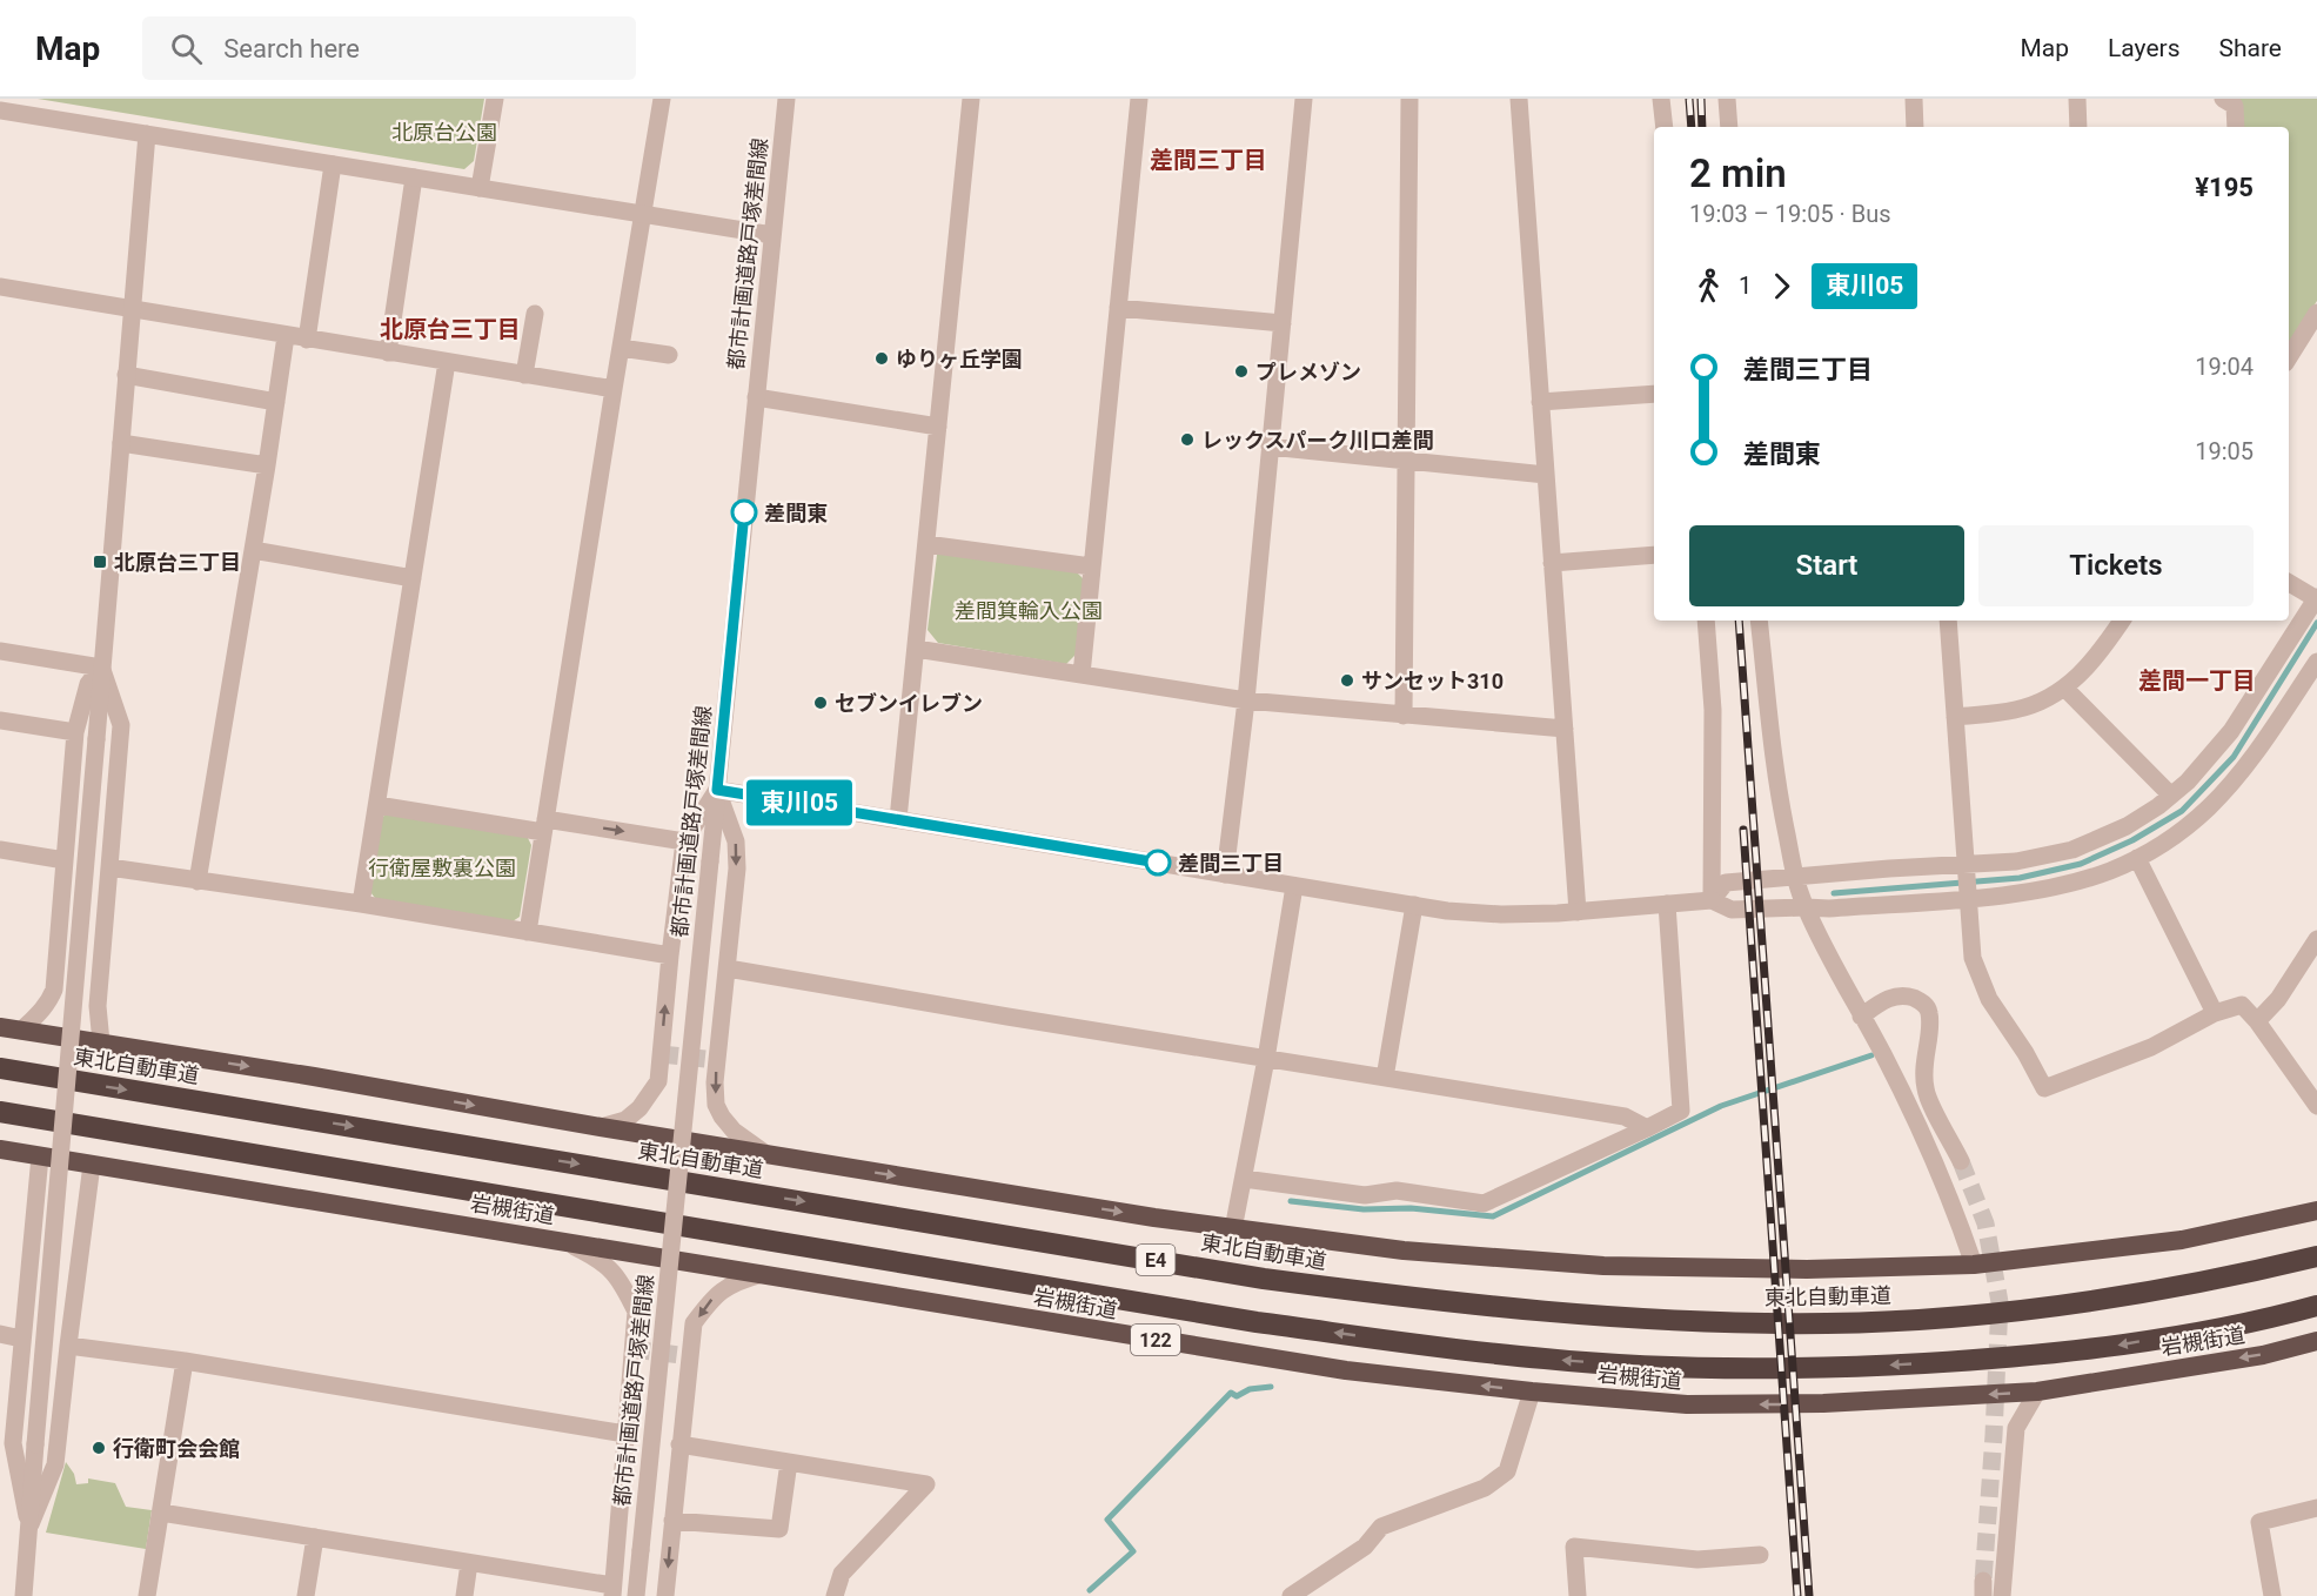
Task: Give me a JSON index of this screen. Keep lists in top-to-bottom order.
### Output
{
  "streets": {
    "highway": [
      "東北自動車道",
      "岩槻街道",
      "E4",
      "122"
    ],
    "street": ["都市計画道路戸塚差間線"]
  },
  "districts": ["差間三丁目", "北原台三丁目", "差間一丁目"],
  "parks": ["北原台公園", "差間箕輪入公園", "行衛屋敷裏公園"],
  "places": {
    "other": [
      "ゆりヶ丘学園",
      "プレメゾン",
      "レックスパーク川口差間",
      "差間東",
      "サンセット310",
      "セブンイレブン",
      "差間三丁目",
      "行衛町会会館"
    ],
    "transit": ["北原台三丁目"]
  },
  "lines": ["bus line 東川05"],
  "page": {
    "header": "Map",
    "search": "Search here",
    "nav": ["Map", "Layers", "Share"],
    "on_map": "東川05",
    "heading": ["2 min", "19:03 – 19:05 · Bus", "¥195"],
    "legs": ["1", "東川05"],
    "list": [
      {
        "name": "差間三丁目",
        "value": "19:04"
      },
      {
        "name": "差間東",
        "value": "19:05"
      }
    ],
    "buttons": ["Start", "Tickets"]
  }
}
